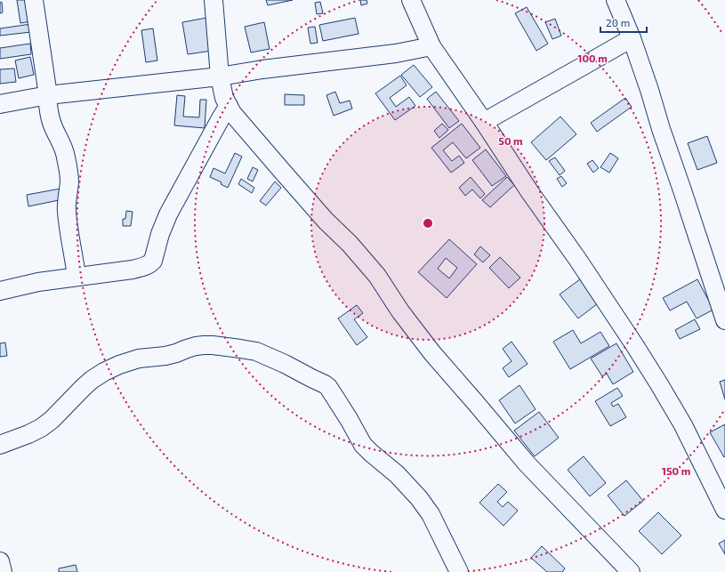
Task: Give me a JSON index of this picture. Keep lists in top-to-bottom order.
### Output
{
  "scale_bar": "20 m",
  "rings": ["100 m", "50 m", "150 m"]
}
